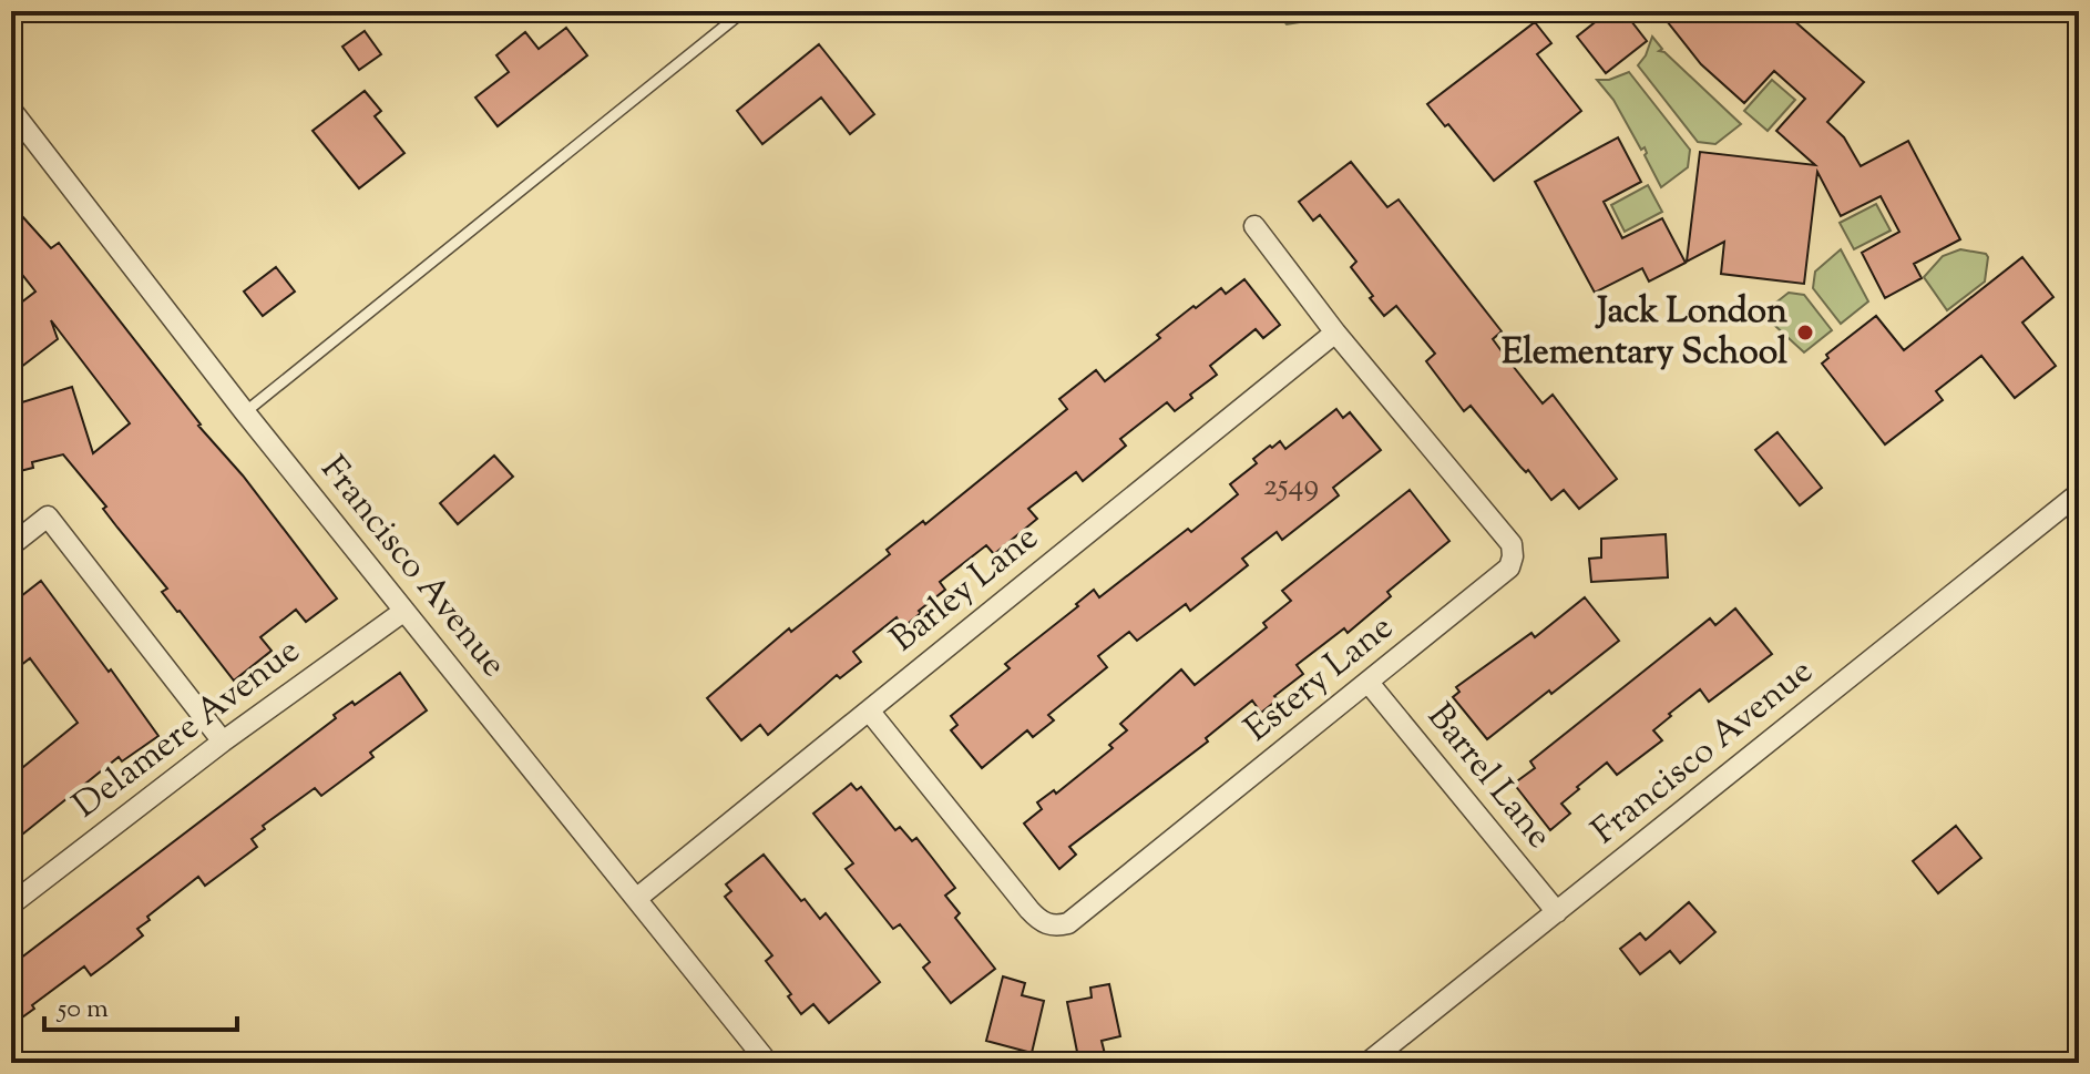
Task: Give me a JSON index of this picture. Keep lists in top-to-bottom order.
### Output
{
  "streets": {
    "street": [
      "Francisco Avenue",
      "Barley Lane",
      "Estery Lane",
      "Delamere Avenue",
      "Barrel Lane"
    ]
  },
  "crossings": [
    ["Francisco Avenue", "Barley Lane"],
    ["Francisco Avenue", "Delamere Avenue"],
    ["Francisco Avenue", "Barrel Lane"],
    ["Barley Lane", "Estery Lane"],
    ["Estery Lane", "Barrel Lane"]
  ],
  "places": ["Jack London Elementary School"],
  "house_numbers": ["2549"],
  "scale_bar": "50 m"
}
